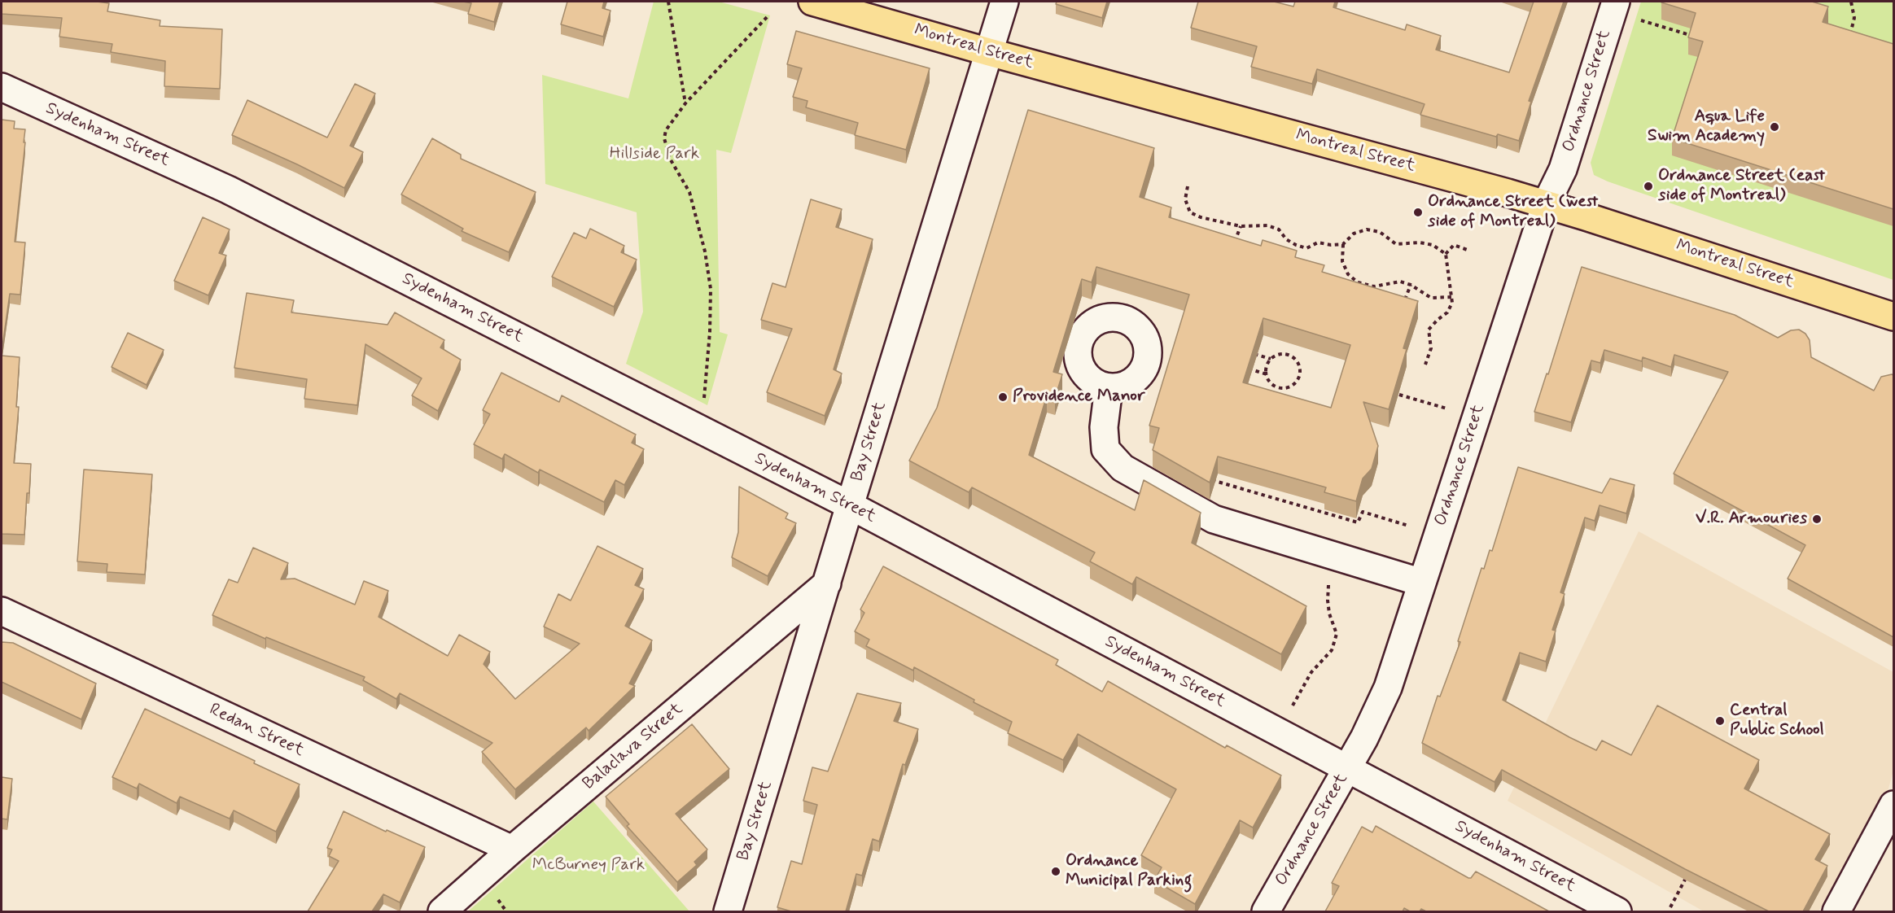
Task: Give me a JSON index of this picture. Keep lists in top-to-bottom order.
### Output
{
  "streets": {
    "main road": ["Montreal Street"],
    "street": [
      "Ordnance Street",
      "Sydenham Street",
      "Bay Street",
      "Redan Street",
      "Balaclava Street"
    ]
  },
  "crossings": [
    ["Montreal Street", "Ordnance Street"],
    ["Montreal Street", "Bay Street"],
    ["Ordnance Street", "Sydenham Street"],
    ["Sydenham Street", "Bay Street"],
    ["Bay Street", "Balaclava Street"],
    ["Redan Street", "Balaclava Street"]
  ],
  "parks": ["Hillside Park", "McBurney Park"],
  "places": [
    "Aqua Life Swim Academy",
    "Ordnance Street (east side of Montreal)",
    "Ordnance Street (west side of Montreal)",
    "Providence Manor",
    "V.R. Armouries",
    "Central Public School",
    "Ordnance Municipal Parking"
  ]
}
